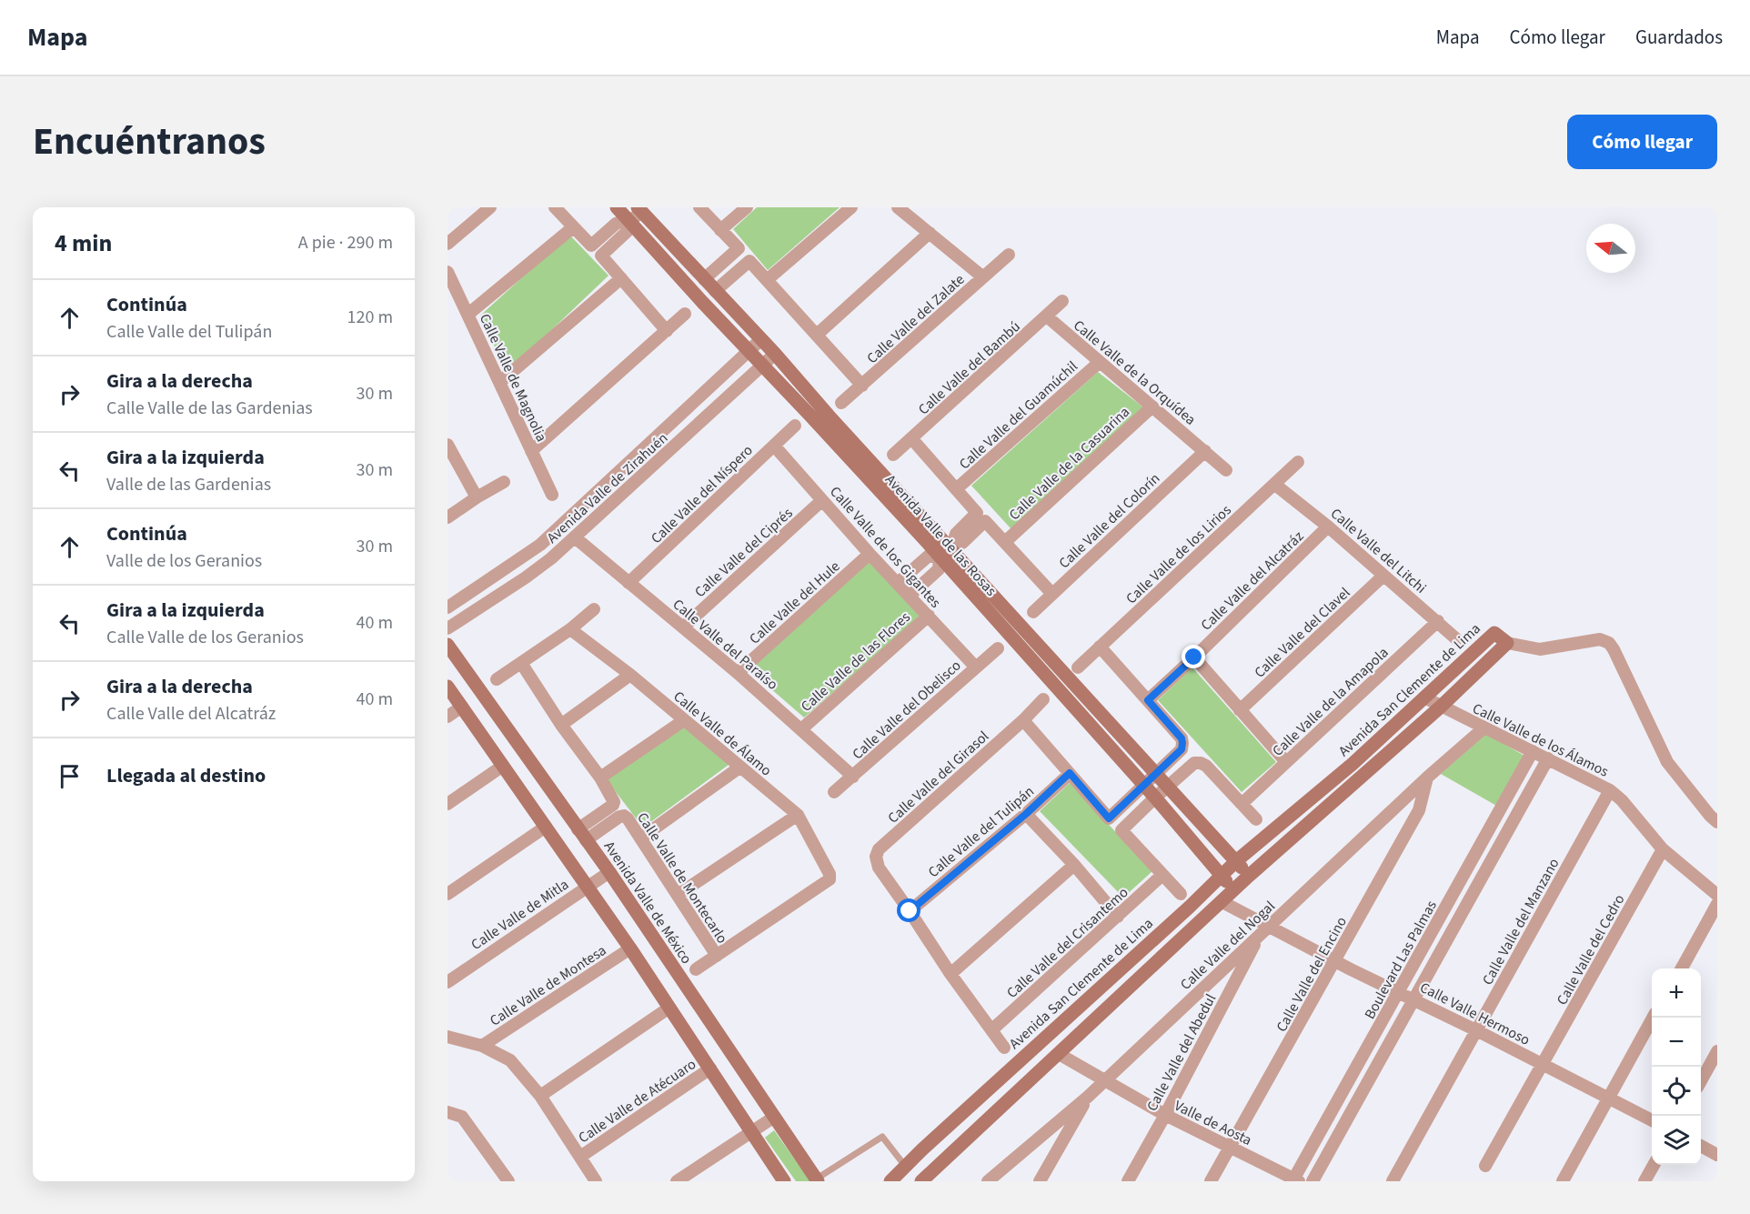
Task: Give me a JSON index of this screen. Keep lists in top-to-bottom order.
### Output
{
  "streets": {
    "street": [
      "Calle Valle del Zalate",
      "Calle Valle del Bambú",
      "Calle Valle de la Orquídea",
      "Calle Valle de Magnolia",
      "Calle Valle del Guamúchil",
      "Calle Valle de la Casuarina",
      "Avenida Valle de Zirahuén",
      "Calle Valle del Níspero",
      "Calle Valle del Colorín",
      "Avenida Valle de las Rosas",
      "Calle Valle de los Gigantes",
      "Calle Valle del Litchi",
      "Calle Valle del Ciprés",
      "Calle Valle de los Lirios",
      "Calle Valle del Alcatráz",
      "Calle Valle del Hule",
      "Calle Valle del Clavel",
      "Calle Valle del Paraíso",
      "Calle Valle de las Flores",
      "Avenida San Clemente de Lima",
      "Calle Valle de la Amapola",
      "Calle Valle del Obelisco",
      "Calle Valle de Álamo",
      "Calle Valle de los Álamos",
      "Calle Valle del Girasol",
      "Calle Valle del Tulipán",
      "Calle Valle de Montecarlo",
      "Avenida Valle de México",
      "Calle Valle de Mitla",
      "Calle Valle del Manzano",
      "Calle Valle del Crisantemo",
      "Calle Valle del Nogal",
      "Calle Valle del Cedro",
      "Boulevard Las Palmas",
      "Calle Valle del Encino",
      "Calle Valle de Montesa",
      "Calle Valle Hermoso",
      "Calle Valle del Abedul",
      "Calle Valle de Atécuaro",
      "Valle de Aosta"
    ]
  },
  "crossings": [
    ["Calle Valle del Bambú", "Calle Valle de la Orquídea"],
    ["Calle Valle de la Orquídea", "Calle Valle del Guamúchil"],
    ["Calle Valle de la Orquídea", "Calle Valle de la Casuarina"],
    ["Calle Valle de la Orquídea", "Calle Valle del Colorín"],
    ["Avenida Valle de Zirahuén", "Avenida Valle de las Rosas"],
    ["Avenida Valle de Zirahuén", "Calle Valle del Paraíso"],
    ["Calle Valle del Níspero", "Calle Valle de los Gigantes"],
    ["Calle Valle del Níspero", "Calle Valle del Paraíso"],
    ["Avenida Valle de las Rosas", "Avenida San Clemente de Lima"],
    ["Calle Valle de los Gigantes", "Calle Valle del Ciprés"],
    ["Calle Valle de los Gigantes", "Calle Valle del Hule"],
    ["Calle Valle de los Gigantes", "Calle Valle de las Flores"],
    ["Calle Valle de los Gigantes", "Calle Valle del Obelisco"],
    ["Calle Valle del Litchi", "Calle Valle de los Lirios"],
    ["Calle Valle del Litchi", "Calle Valle del Alcatráz"],
    ["Calle Valle del Litchi", "Calle Valle del Clavel"],
    ["Calle Valle del Litchi", "Calle Valle de la Amapola"],
    ["Calle Valle del Ciprés", "Calle Valle del Paraíso"],
    ["Calle Valle del Hule", "Calle Valle del Paraíso"],
    ["Calle Valle del Paraíso", "Calle Valle de las Flores"],
    ["Calle Valle del Paraíso", "Calle Valle del Obelisco"],
    ["Avenida San Clemente de Lima", "Calle Valle de los Álamos"],
    ["Calle Valle de Álamo", "Calle Valle de Montecarlo"],
    ["Calle Valle de los Álamos", "Calle Valle del Manzano"],
    ["Calle Valle de los Álamos", "Calle Valle del Nogal"],
    ["Calle Valle de los Álamos", "Calle Valle del Cedro"],
    ["Calle Valle de los Álamos", "Boulevard Las Palmas"],
    ["Calle Valle del Girasol", "Calle Valle del Tulipán"],
    ["Calle Valle de Montecarlo", "Avenida Valle de México"],
    ["Avenida Valle de México", "Calle Valle de Mitla"],
    ["Calle Valle del Manzano", "Calle Valle Hermoso"],
    ["Calle Valle del Nogal", "Calle Valle del Encino"],
    ["Calle Valle del Nogal", "Calle Valle Hermoso"],
    ["Calle Valle del Nogal", "Calle Valle del Abedul"],
    ["Calle Valle del Nogal", "Valle de Aosta"],
    ["Calle Valle del Cedro", "Calle Valle Hermoso"],
    ["Boulevard Las Palmas", "Calle Valle Hermoso"],
    ["Boulevard Las Palmas", "Valle de Aosta"],
    ["Calle Valle del Encino", "Calle Valle Hermoso"],
    ["Calle Valle del Encino", "Valle de Aosta"],
    ["Calle Valle del Abedul", "Valle de Aosta"]
  ],
  "north": "left",
  "page": {
    "header": "Mapa",
    "nav": ["Mapa", "Cómo llegar", "Guardados"],
    "title": "Encuéntranos",
    "buttons": "Cómo llegar",
    "heading": ["4 min", "A pie · 290 m"],
    "list": [
      ["Continúa", "Calle Valle del Tulipán", "120 m"],
      ["Gira a la derecha", "Calle Valle de las Gardenias", "30 m"],
      ["Gira a la izquierda", "Valle de las Gardenias", "30 m"],
      ["Continúa", "Valle de los Geranios", "30 m"],
      ["Gira a la izquierda", "Calle Valle de los Geranios", "40 m"],
      ["Gira a la derecha", "Calle Valle del Alcatráz", "40 m"],
      "Llegada al destino"
    ],
    "map_buttons": ["+", "−"]
  }
}
